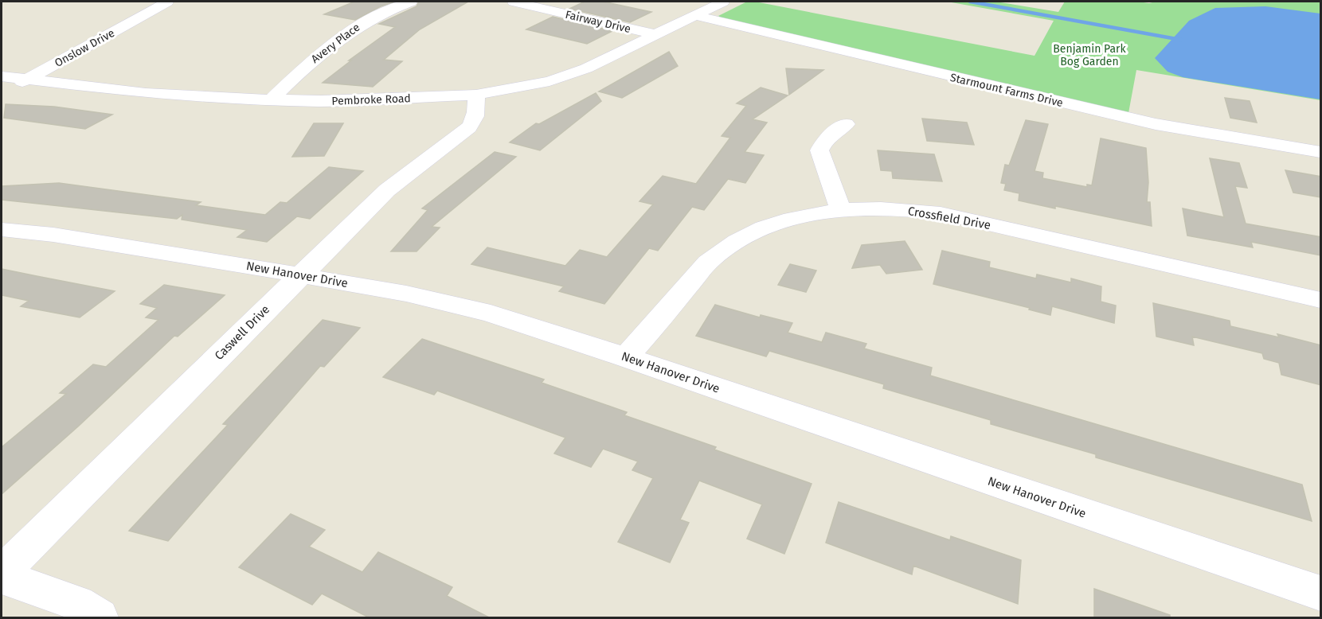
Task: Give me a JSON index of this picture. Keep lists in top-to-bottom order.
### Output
{
  "streets": {
    "street": [
      "Fairway Drive",
      "Avery Place",
      "Onslow Drive",
      "Starmount Farms Drive",
      "Pembroke Road",
      "Crossfield Drive",
      "New Hanover Drive",
      "Caswell Drive"
    ]
  },
  "crossings": [
    ["Fairway Drive", "Pembroke Road"],
    ["Avery Place", "Pembroke Road"],
    ["Onslow Drive", "Pembroke Road"],
    ["Starmount Farms Drive", "Pembroke Road"],
    ["Pembroke Road", "Caswell Drive"],
    ["Crossfield Drive", "New Hanover Drive"],
    ["New Hanover Drive", "Caswell Drive"]
  ],
  "parks": ["Benjamin Park Bog Garden"]
}
